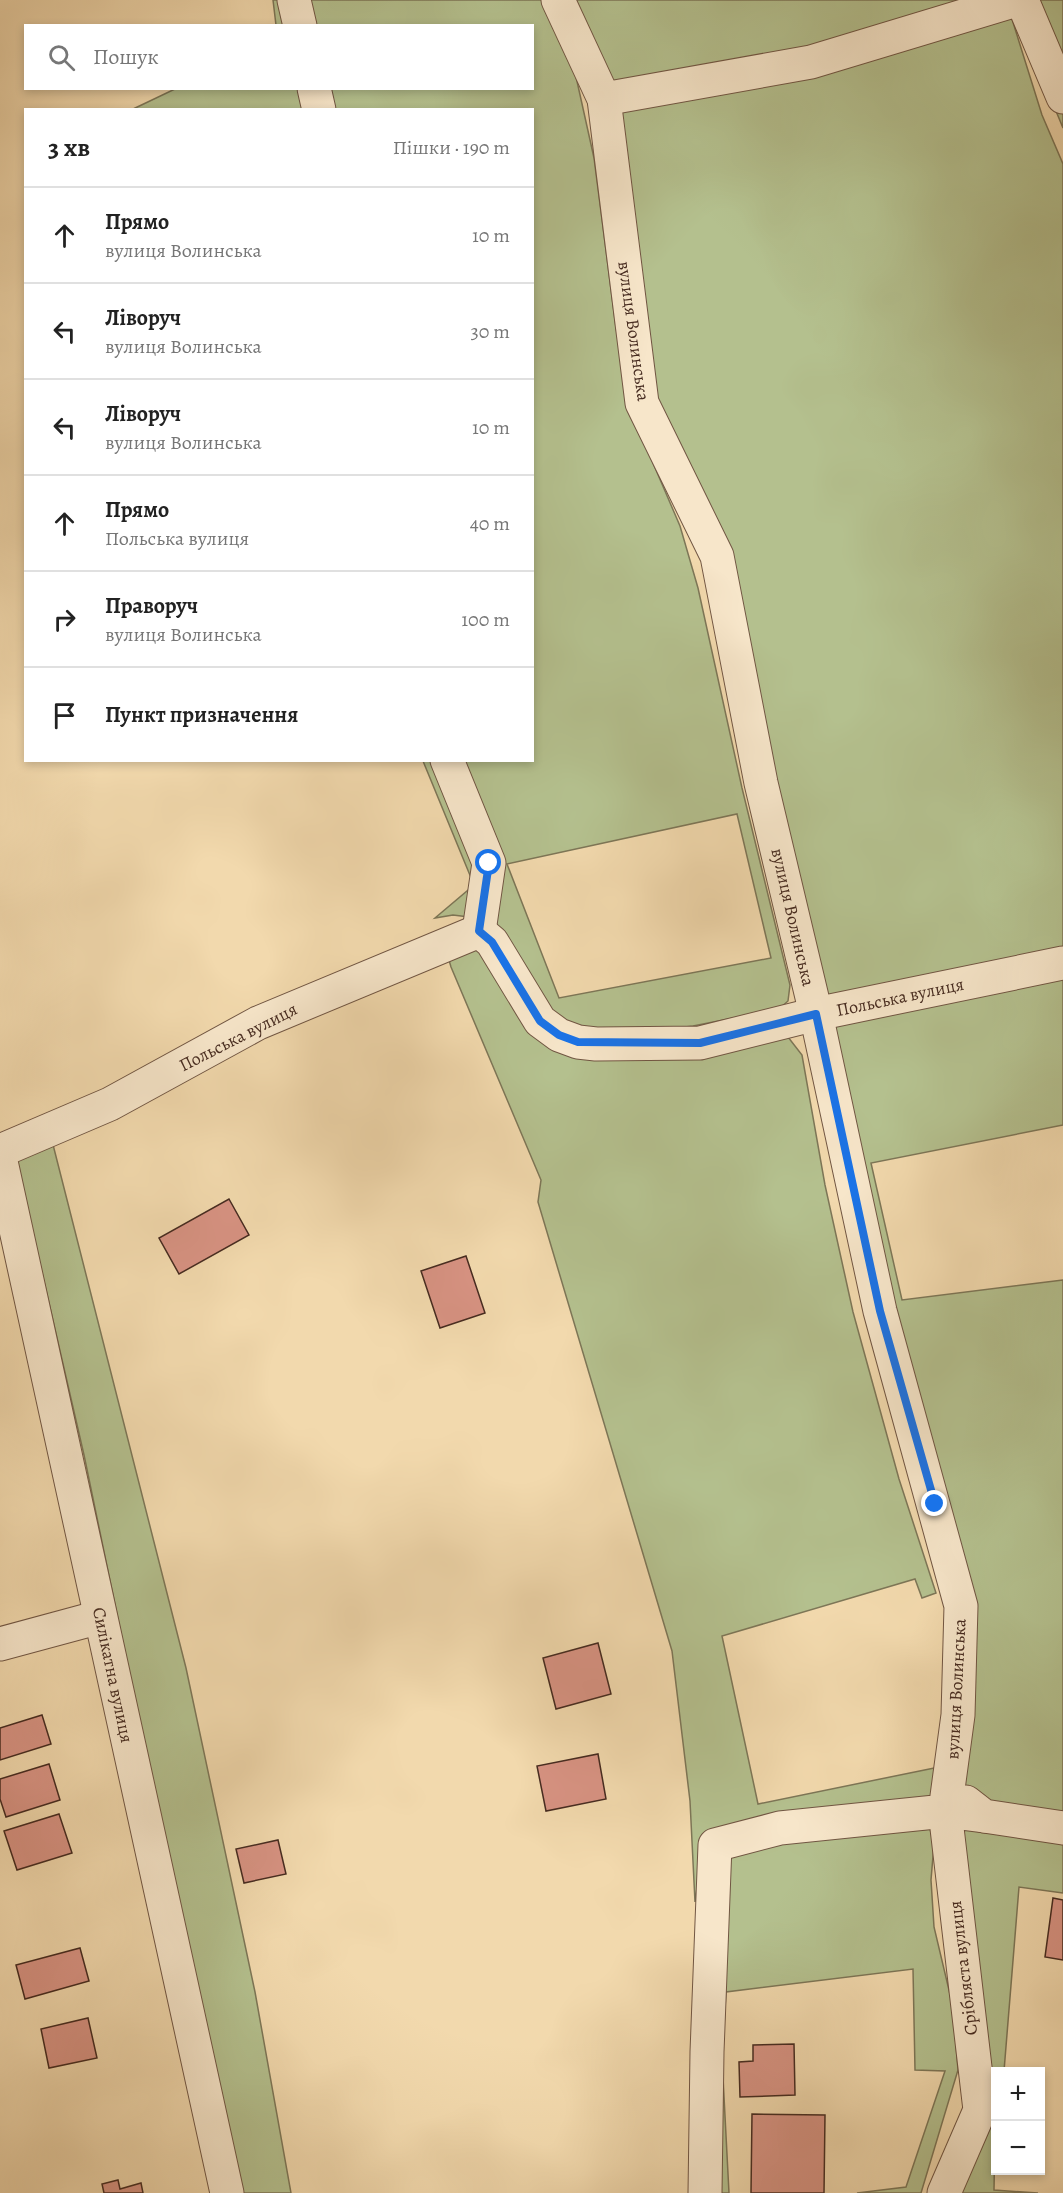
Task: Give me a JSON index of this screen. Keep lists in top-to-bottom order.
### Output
{
  "streets": {
    "street": [
      "вулиця Волинська",
      "Польська вулиця",
      "Силікатна вулиця",
      "Срібляста вулиця"
    ]
  },
  "crossings": [
    ["вулиця Волинська", "Польська вулиця"],
    ["вулиця Волинська", "Срібляста вулиця"]
  ],
  "page": {
    "search": "Пошук",
    "heading": ["3 хв", "Пішки · 190 m"],
    "list": [
      ["Прямо", "вулиця Волинська", "10 m"],
      ["Ліворуч", "вулиця Волинська", "30 m"],
      ["Ліворуч", "вулиця Волинська", "10 m"],
      ["Прямо", "Польська вулиця", "40 m"],
      ["Праворуч", "вулиця Волинська", "100 m"],
      "Пункт призначення"
    ],
    "map_buttons": ["+", "−"]
  }
}
